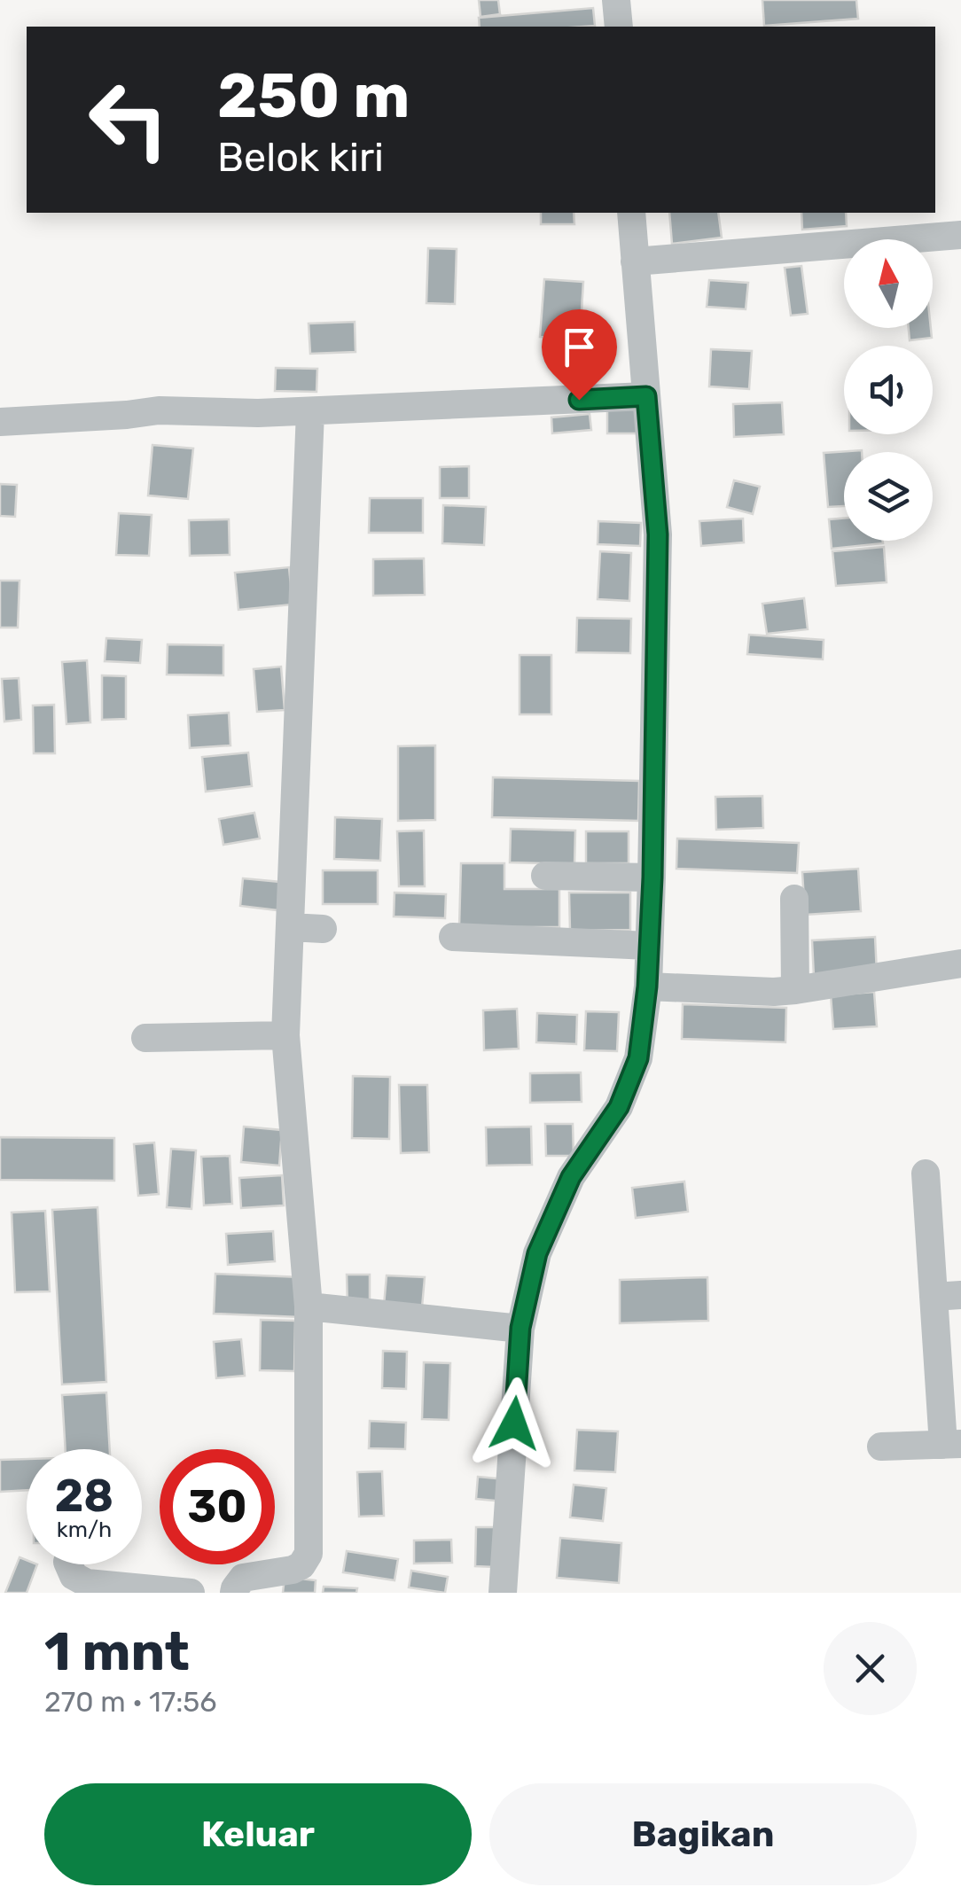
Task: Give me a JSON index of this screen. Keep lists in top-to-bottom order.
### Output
{
  "north": "top",
  "page": {
    "turn": ["250 m", "Belok kiri"],
    "speed": "28 km/h",
    "limit": "30",
    "heading": ["1 mnt", "270 m · 17:56"],
    "buttons": ["Keluar", "Bagikan"]
  }
}
